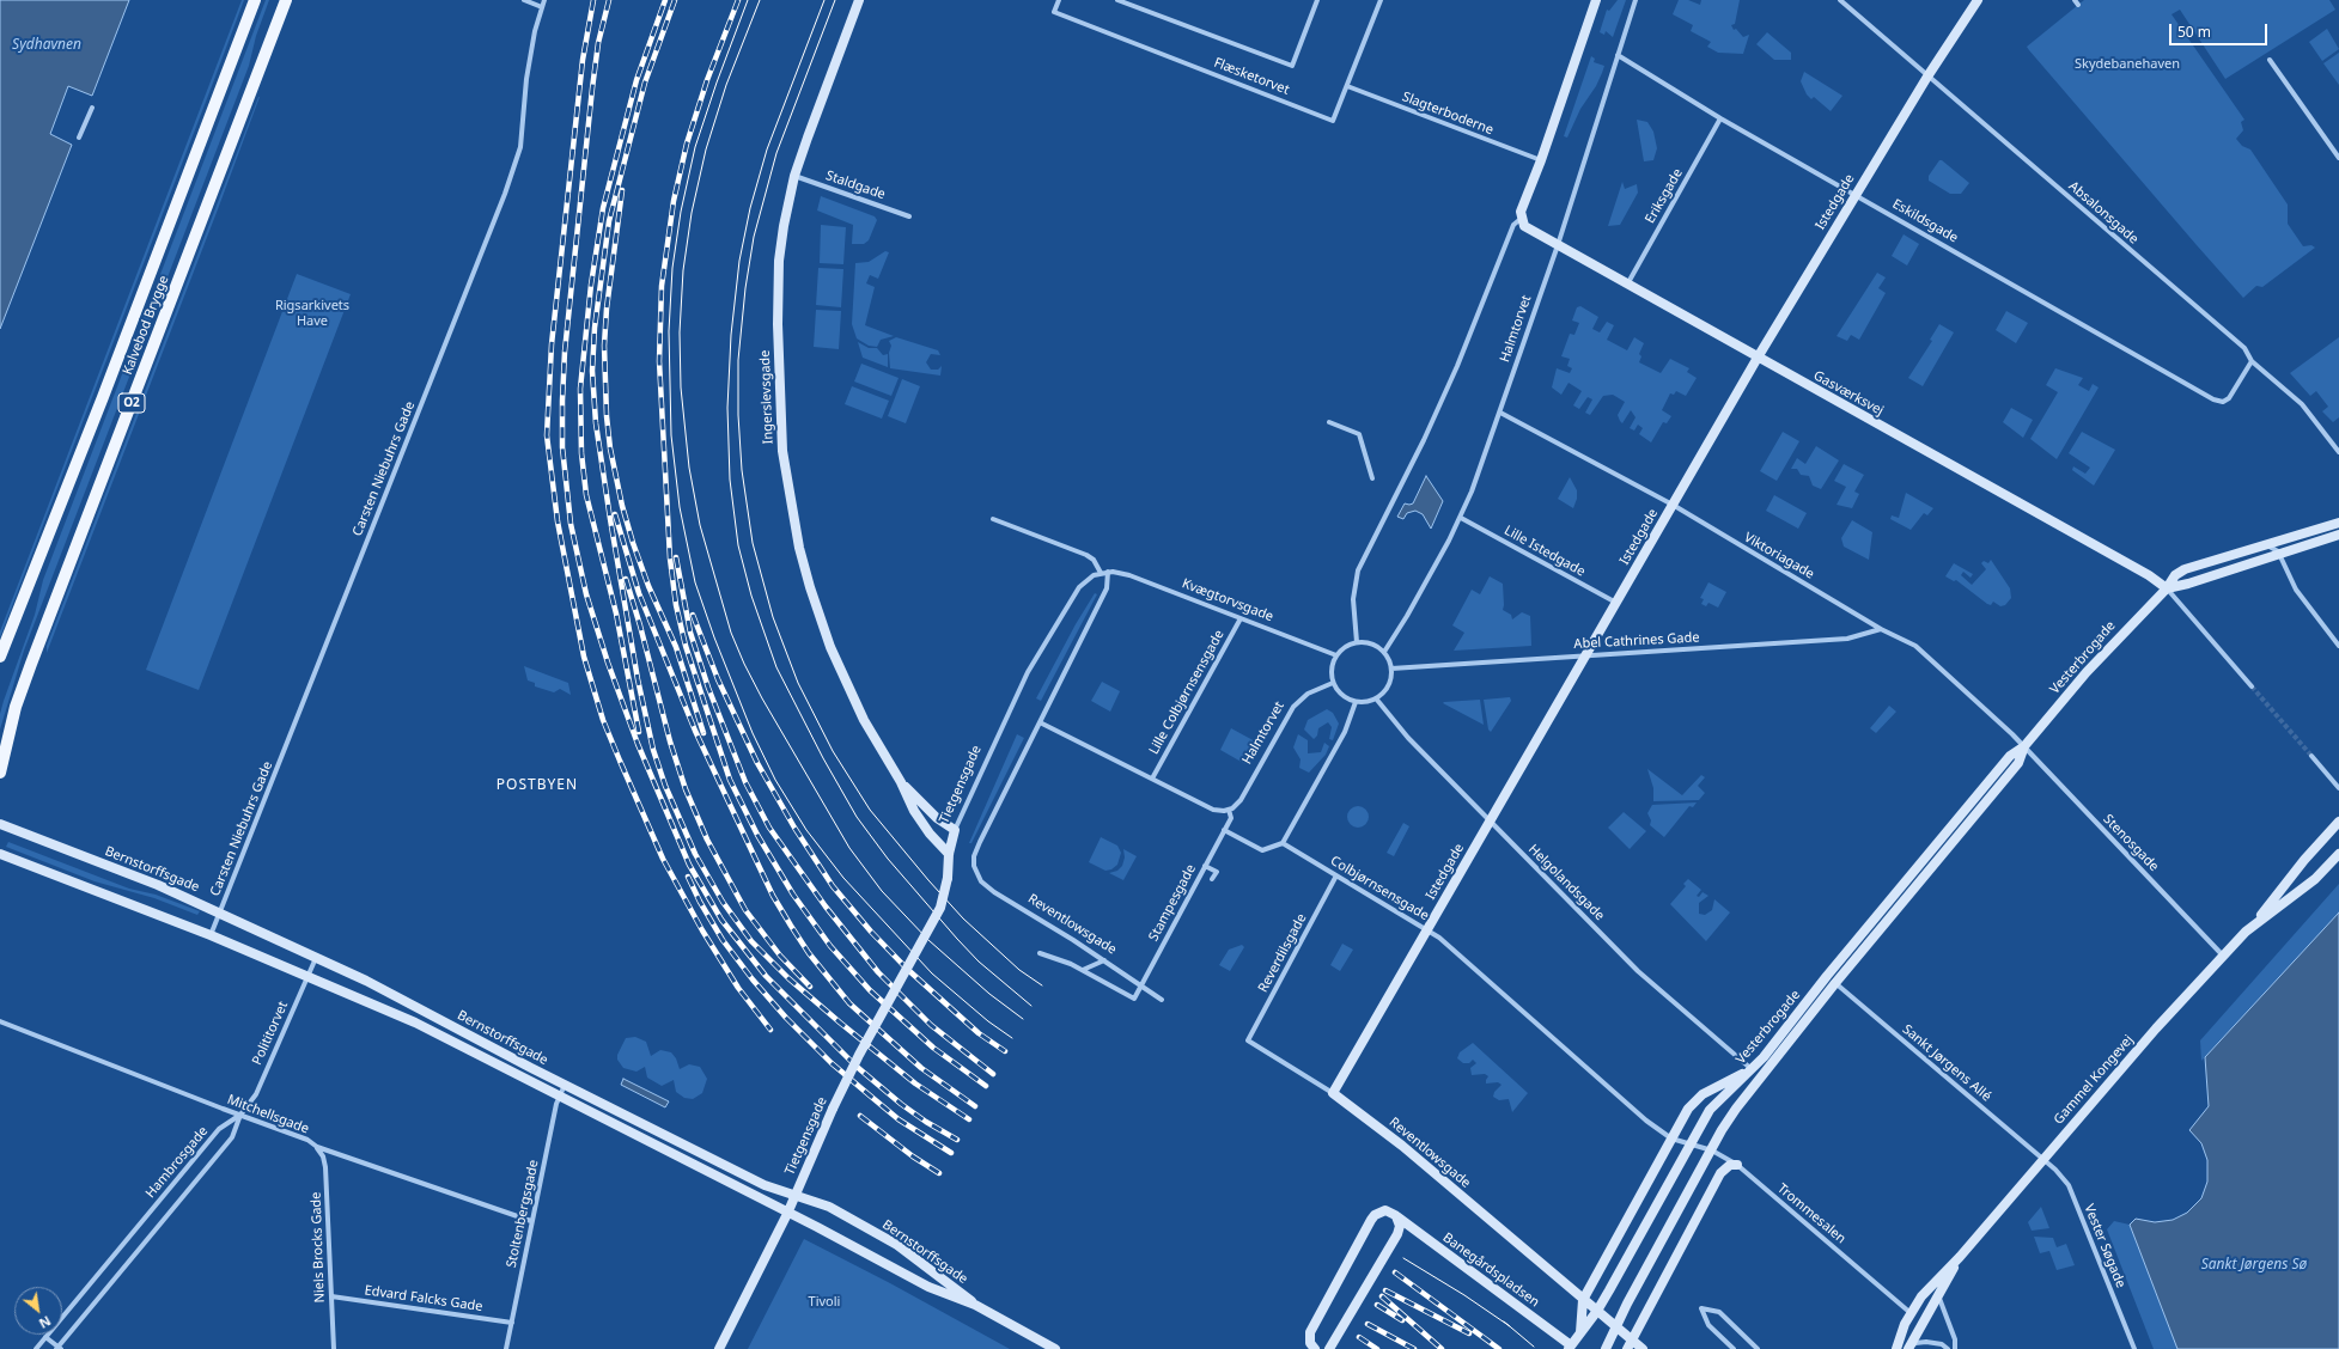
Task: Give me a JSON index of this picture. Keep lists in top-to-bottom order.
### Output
{
  "streets": {
    "main road": ["Kalvebod Brygge", "O2"],
    "street": [
      "Flæsketorvet",
      "Slagterboderne",
      "Staldgade",
      "Eriksgade",
      "Istedgade",
      "Absalonsgade",
      "Eskildsgade",
      "Halmtorvet",
      "Gasværksvej",
      "Ingerslevsgade",
      "Carsten Niebuhrs Gade",
      "Lille Istedgade",
      "Viktoriagade",
      "Kvægtorvsgade",
      "Abel Cathrines Gade",
      "Vesterbrogade",
      "Lille Colbjørnsensgade",
      "Tietgensgade",
      "Stenosgade",
      "Bernstorffsgade",
      "Helgolandsgade",
      "Colbjørnsensgade",
      "Stampesgade",
      "Reventlowsgade",
      "Reverdilsgade",
      "Polititorvet",
      "Sankt Jørgens Allé",
      "Gammel Kongevej",
      "Mitchellsgade",
      "Hambrosgade",
      "Stoltenbergsgade",
      "Trommesalen",
      "Vester Søgade",
      "Niels Brocks Gade",
      "Banegårdspladsen",
      "Edvard Falcks Gade"
    ]
  },
  "crossings": [
    ["Flæsketorvet", "Slagterboderne"],
    ["Staldgade", "Ingerslevsgade"],
    ["Eriksgade", "Eskildsgade"],
    ["Eriksgade", "Gasværksvej"],
    ["Istedgade", "Absalonsgade"],
    ["Istedgade", "Eskildsgade"],
    ["Istedgade", "Gasværksvej"],
    ["Istedgade", "Lille Istedgade"],
    ["Istedgade", "Viktoriagade"],
    ["Istedgade", "Abel Cathrines Gade"],
    ["Istedgade", "Helgolandsgade"],
    ["Istedgade", "Colbjørnsensgade"],
    ["Istedgade", "Reventlowsgade"],
    ["Absalonsgade", "Eskildsgade"],
    ["Eskildsgade", "Halmtorvet"],
    ["Halmtorvet", "Gasværksvej"],
    ["Halmtorvet", "Lille Istedgade"],
    ["Halmtorvet", "Viktoriagade"],
    ["Halmtorvet", "Kvægtorvsgade"],
    ["Halmtorvet", "Abel Cathrines Gade"],
    ["Halmtorvet", "Helgolandsgade"],
    ["Gasværksvej", "Vesterbrogade"],
    ["Ingerslevsgade", "Tietgensgade"],
    ["Carsten Niebuhrs Gade", "Bernstorffsgade"],
    ["Viktoriagade", "Abel Cathrines Gade"],
    ["Viktoriagade", "Vesterbrogade"],
    ["Viktoriagade", "Stenosgade"],
    ["Kvægtorvsgade", "Abel Cathrines Gade"],
    ["Kvægtorvsgade", "Lille Colbjørnsensgade"],
    ["Kvægtorvsgade", "Tietgensgade"],
    ["Kvægtorvsgade", "Helgolandsgade"],
    ["Abel Cathrines Gade", "Helgolandsgade"],
    ["Vesterbrogade", "Stenosgade"],
    ["Vesterbrogade", "Helgolandsgade"],
    ["Vesterbrogade", "Colbjørnsensgade"],
    ["Vesterbrogade", "Reventlowsgade"],
    ["Vesterbrogade", "Sankt Jørgens Allé"],
    ["Vesterbrogade", "Trommesalen"],
    ["Vesterbrogade", "Banegårdspladsen"],
    ["Tietgensgade", "Bernstorffsgade"],
    ["Stenosgade", "Gammel Kongevej"],
    ["Bernstorffsgade", "Polititorvet"],
    ["Bernstorffsgade", "Stoltenbergsgade"],
    ["Colbjørnsensgade", "Reverdilsgade"],
    ["Colbjørnsensgade", "Trommesalen"],
    ["Stampesgade", "Reventlowsgade"],
    ["Reventlowsgade", "Reverdilsgade"],
    ["Polititorvet", "Mitchellsgade"],
    ["Polititorvet", "Hambrosgade"],
    ["Sankt Jørgens Allé", "Gammel Kongevej"],
    ["Sankt Jørgens Allé", "Vester Søgade"],
    ["Gammel Kongevej", "Trommesalen"],
    ["Gammel Kongevej", "Vester Søgade"],
    ["Mitchellsgade", "Hambrosgade"],
    ["Mitchellsgade", "Stoltenbergsgade"],
    ["Mitchellsgade", "Niels Brocks Gade"],
    ["Stoltenbergsgade", "Edvard Falcks Gade"],
    ["Niels Brocks Gade", "Edvard Falcks Gade"]
  ],
  "districts": ["POSTBYEN"],
  "water": ["Sydhavnen", "Sankt Jørgens Sø"],
  "parks": ["Skydebanehaven", "Rigsarkivets Have", "Tivoli"],
  "scale_bar": "50 m",
  "north": "bottom right"
}
